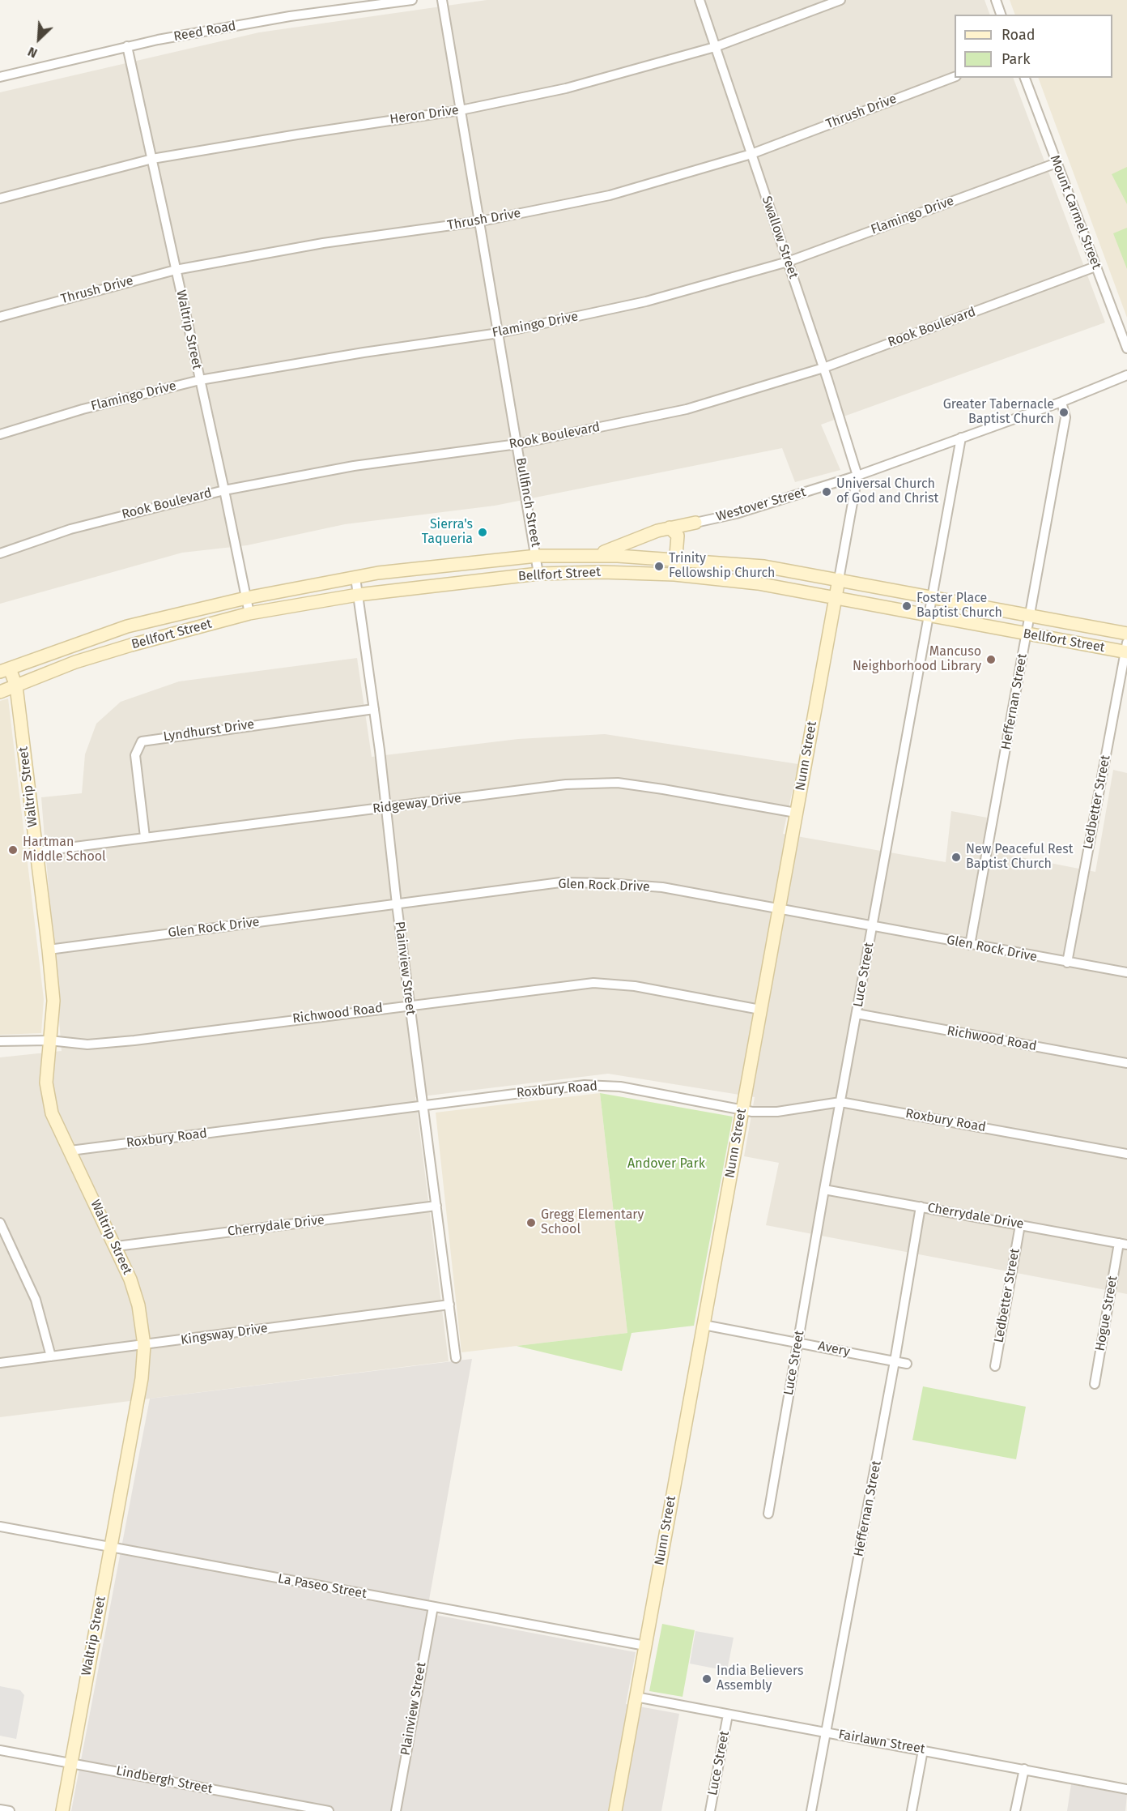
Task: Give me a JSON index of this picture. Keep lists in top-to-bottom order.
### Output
{
  "streets": {
    "main road": ["Waltrip Street", "Bellfort Street", "Nunn Street"],
    "street": [
      "Reed Road",
      "Thrush Drive",
      "Heron Drive",
      "Mount Carmel Street",
      "Flamingo Drive",
      "Swallow Street",
      "Rook Boulevard",
      "Bullfinch Street",
      "Westover Street",
      "Heffernan Street",
      "Lyndhurst Drive",
      "Ledbetter Street",
      "Ridgeway Drive",
      "Glen Rock Drive",
      "Plainview Street",
      "Luce Street",
      "Richwood Road",
      "Roxbury Road",
      "Cherrydale Drive",
      "Hogue Street",
      "Kingsway Drive",
      "Avery",
      "La Paseo Street",
      "Fairlawn Street",
      "Lindbergh Street"
    ]
  },
  "crossings": [
    ["Reed Road", "Waltrip Street"],
    ["Thrush Drive", "Swallow Street"],
    ["Thrush Drive", "Waltrip Street"],
    ["Thrush Drive", "Bullfinch Street"],
    ["Heron Drive", "Swallow Street"],
    ["Heron Drive", "Waltrip Street"],
    ["Heron Drive", "Bullfinch Street"],
    ["Mount Carmel Street", "Flamingo Drive"],
    ["Mount Carmel Street", "Rook Boulevard"],
    ["Flamingo Drive", "Swallow Street"],
    ["Flamingo Drive", "Waltrip Street"],
    ["Flamingo Drive", "Bullfinch Street"],
    ["Swallow Street", "Rook Boulevard"],
    ["Swallow Street", "Westover Street"],
    ["Swallow Street", "Nunn Street"],
    ["Rook Boulevard", "Waltrip Street"],
    ["Rook Boulevard", "Bullfinch Street"],
    ["Waltrip Street", "Bellfort Street"],
    ["Waltrip Street", "Ridgeway Drive"],
    ["Waltrip Street", "Glen Rock Drive"],
    ["Waltrip Street", "Richwood Road"],
    ["Waltrip Street", "Roxbury Road"],
    ["Waltrip Street", "Cherrydale Drive"],
    ["Waltrip Street", "Kingsway Drive"],
    ["Waltrip Street", "La Paseo Street"],
    ["Waltrip Street", "Lindbergh Street"],
    ["Bullfinch Street", "Bellfort Street"],
    ["Westover Street", "Heffernan Street"],
    ["Westover Street", "Nunn Street"],
    ["Westover Street", "Luce Street"],
    ["Bellfort Street", "Heffernan Street"],
    ["Bellfort Street", "Nunn Street"],
    ["Bellfort Street", "Ledbetter Street"],
    ["Bellfort Street", "Plainview Street"],
    ["Bellfort Street", "Luce Street"],
    ["Heffernan Street", "Glen Rock Drive"],
    ["Heffernan Street", "Cherrydale Drive"],
    ["Heffernan Street", "Avery"],
    ["Heffernan Street", "Fairlawn Street"],
    ["Lyndhurst Drive", "Ridgeway Drive"],
    ["Lyndhurst Drive", "Plainview Street"],
    ["Nunn Street", "Ridgeway Drive"],
    ["Nunn Street", "Glen Rock Drive"],
    ["Nunn Street", "Richwood Road"],
    ["Nunn Street", "Roxbury Road"],
    ["Nunn Street", "Avery"],
    ["Nunn Street", "La Paseo Street"],
    ["Nunn Street", "Fairlawn Street"],
    ["Ledbetter Street", "Glen Rock Drive"],
    ["Ledbetter Street", "Cherrydale Drive"],
    ["Ridgeway Drive", "Plainview Street"],
    ["Glen Rock Drive", "Plainview Street"],
    ["Glen Rock Drive", "Luce Street"],
    ["Plainview Street", "Richwood Road"],
    ["Plainview Street", "Roxbury Road"],
    ["Plainview Street", "Cherrydale Drive"],
    ["Plainview Street", "Kingsway Drive"],
    ["Plainview Street", "La Paseo Street"],
    ["Luce Street", "Richwood Road"],
    ["Luce Street", "Roxbury Road"],
    ["Luce Street", "Cherrydale Drive"],
    ["Luce Street", "Avery"],
    ["Luce Street", "Fairlawn Street"],
    ["Cherrydale Drive", "Hogue Street"]
  ],
  "parks": ["Andover Park"],
  "places": [
    "Greater Tabernacle Baptist Church",
    "Universal Church of God and Christ",
    "Sierra's Taqueria",
    "Trinity Fellowship Church",
    "Foster Place Baptist Church",
    "Mancuso Neighborhood Library",
    "Hartman Middle School",
    "New Peaceful Rest Baptist Church",
    "Gregg Elementary School",
    "India Believers Assembly"
  ],
  "legend": ["Road", "Park"],
  "north": "bottom left"
}
